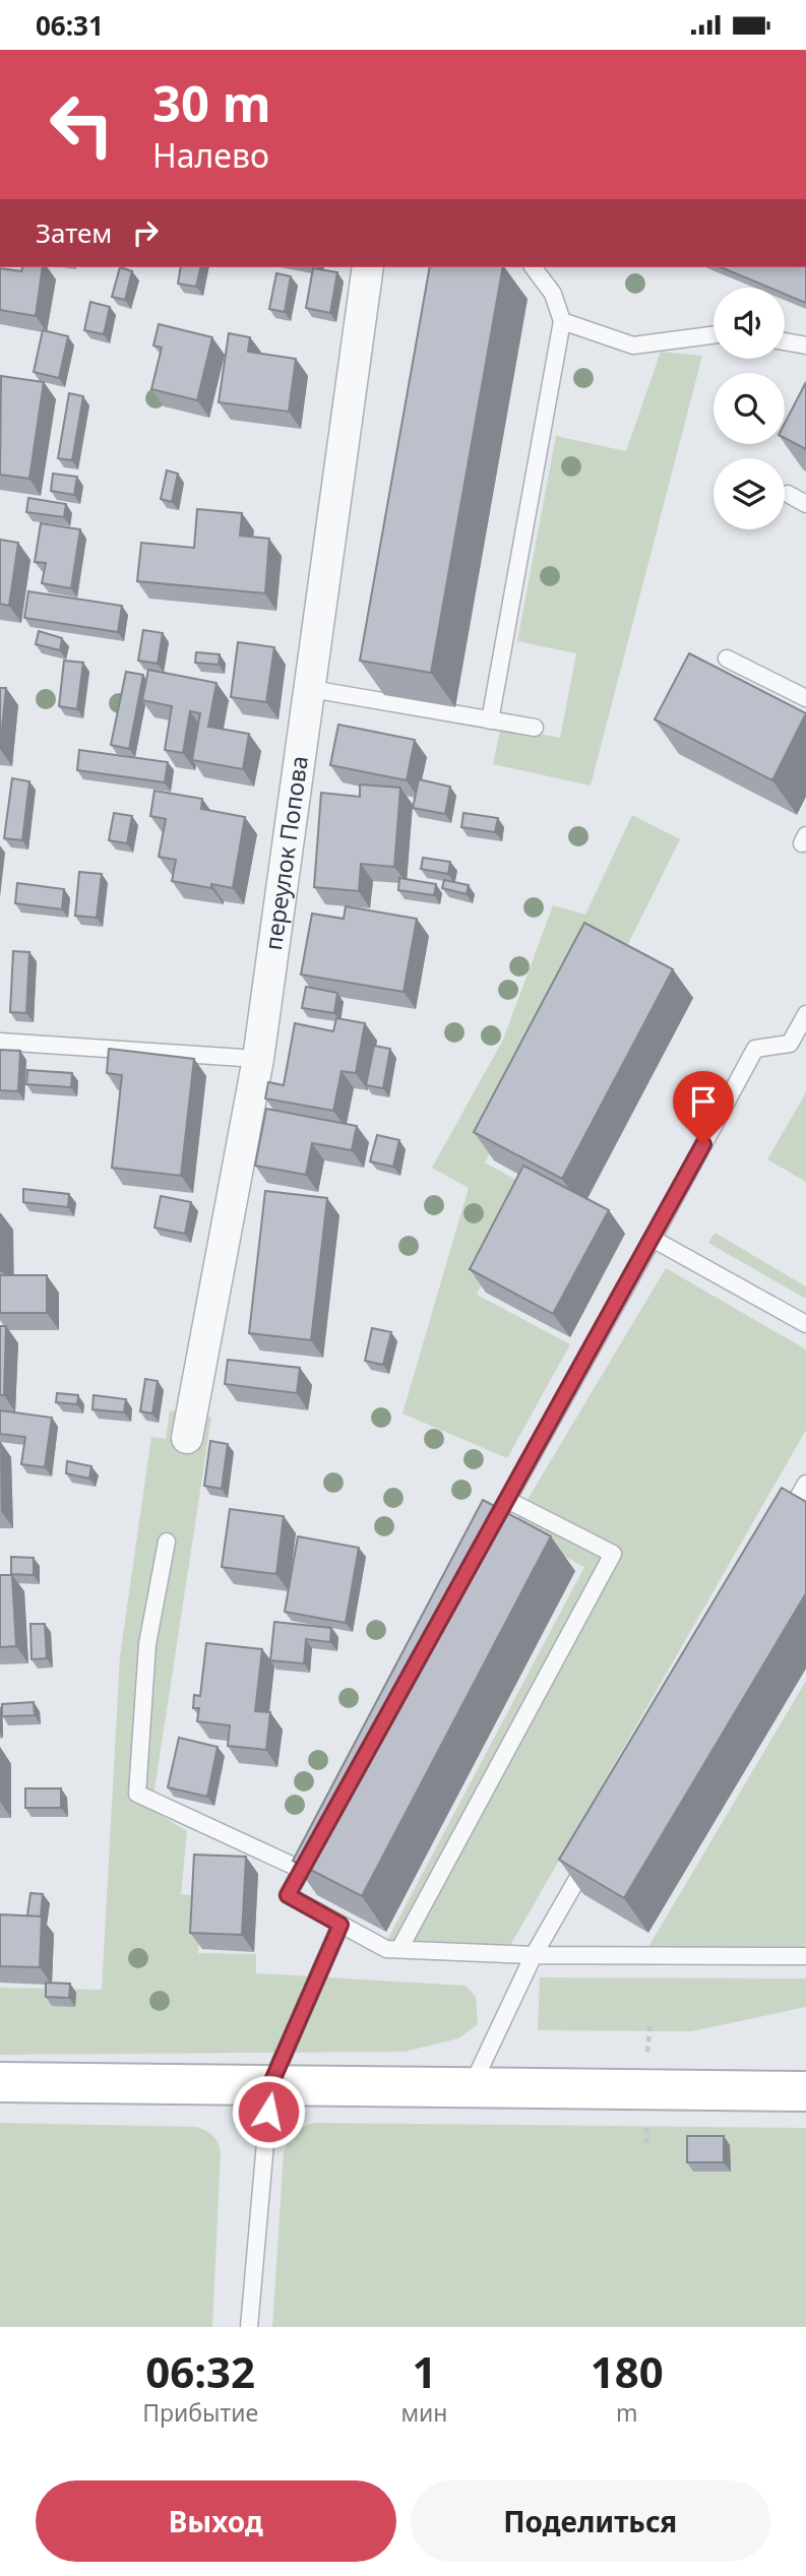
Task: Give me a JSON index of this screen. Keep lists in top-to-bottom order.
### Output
{
  "streets": {
    "street": ["переулок Попова"]
  },
  "page": {
    "status": "06:31",
    "turn": ["30 m", "Налево"],
    "then": "Затем",
    "eta": [
      "06:32",
      "Прибытие",
      "1",
      "мин",
      "180",
      "m"
    ],
    "buttons": ["Выход", "Поделиться"]
  }
}
